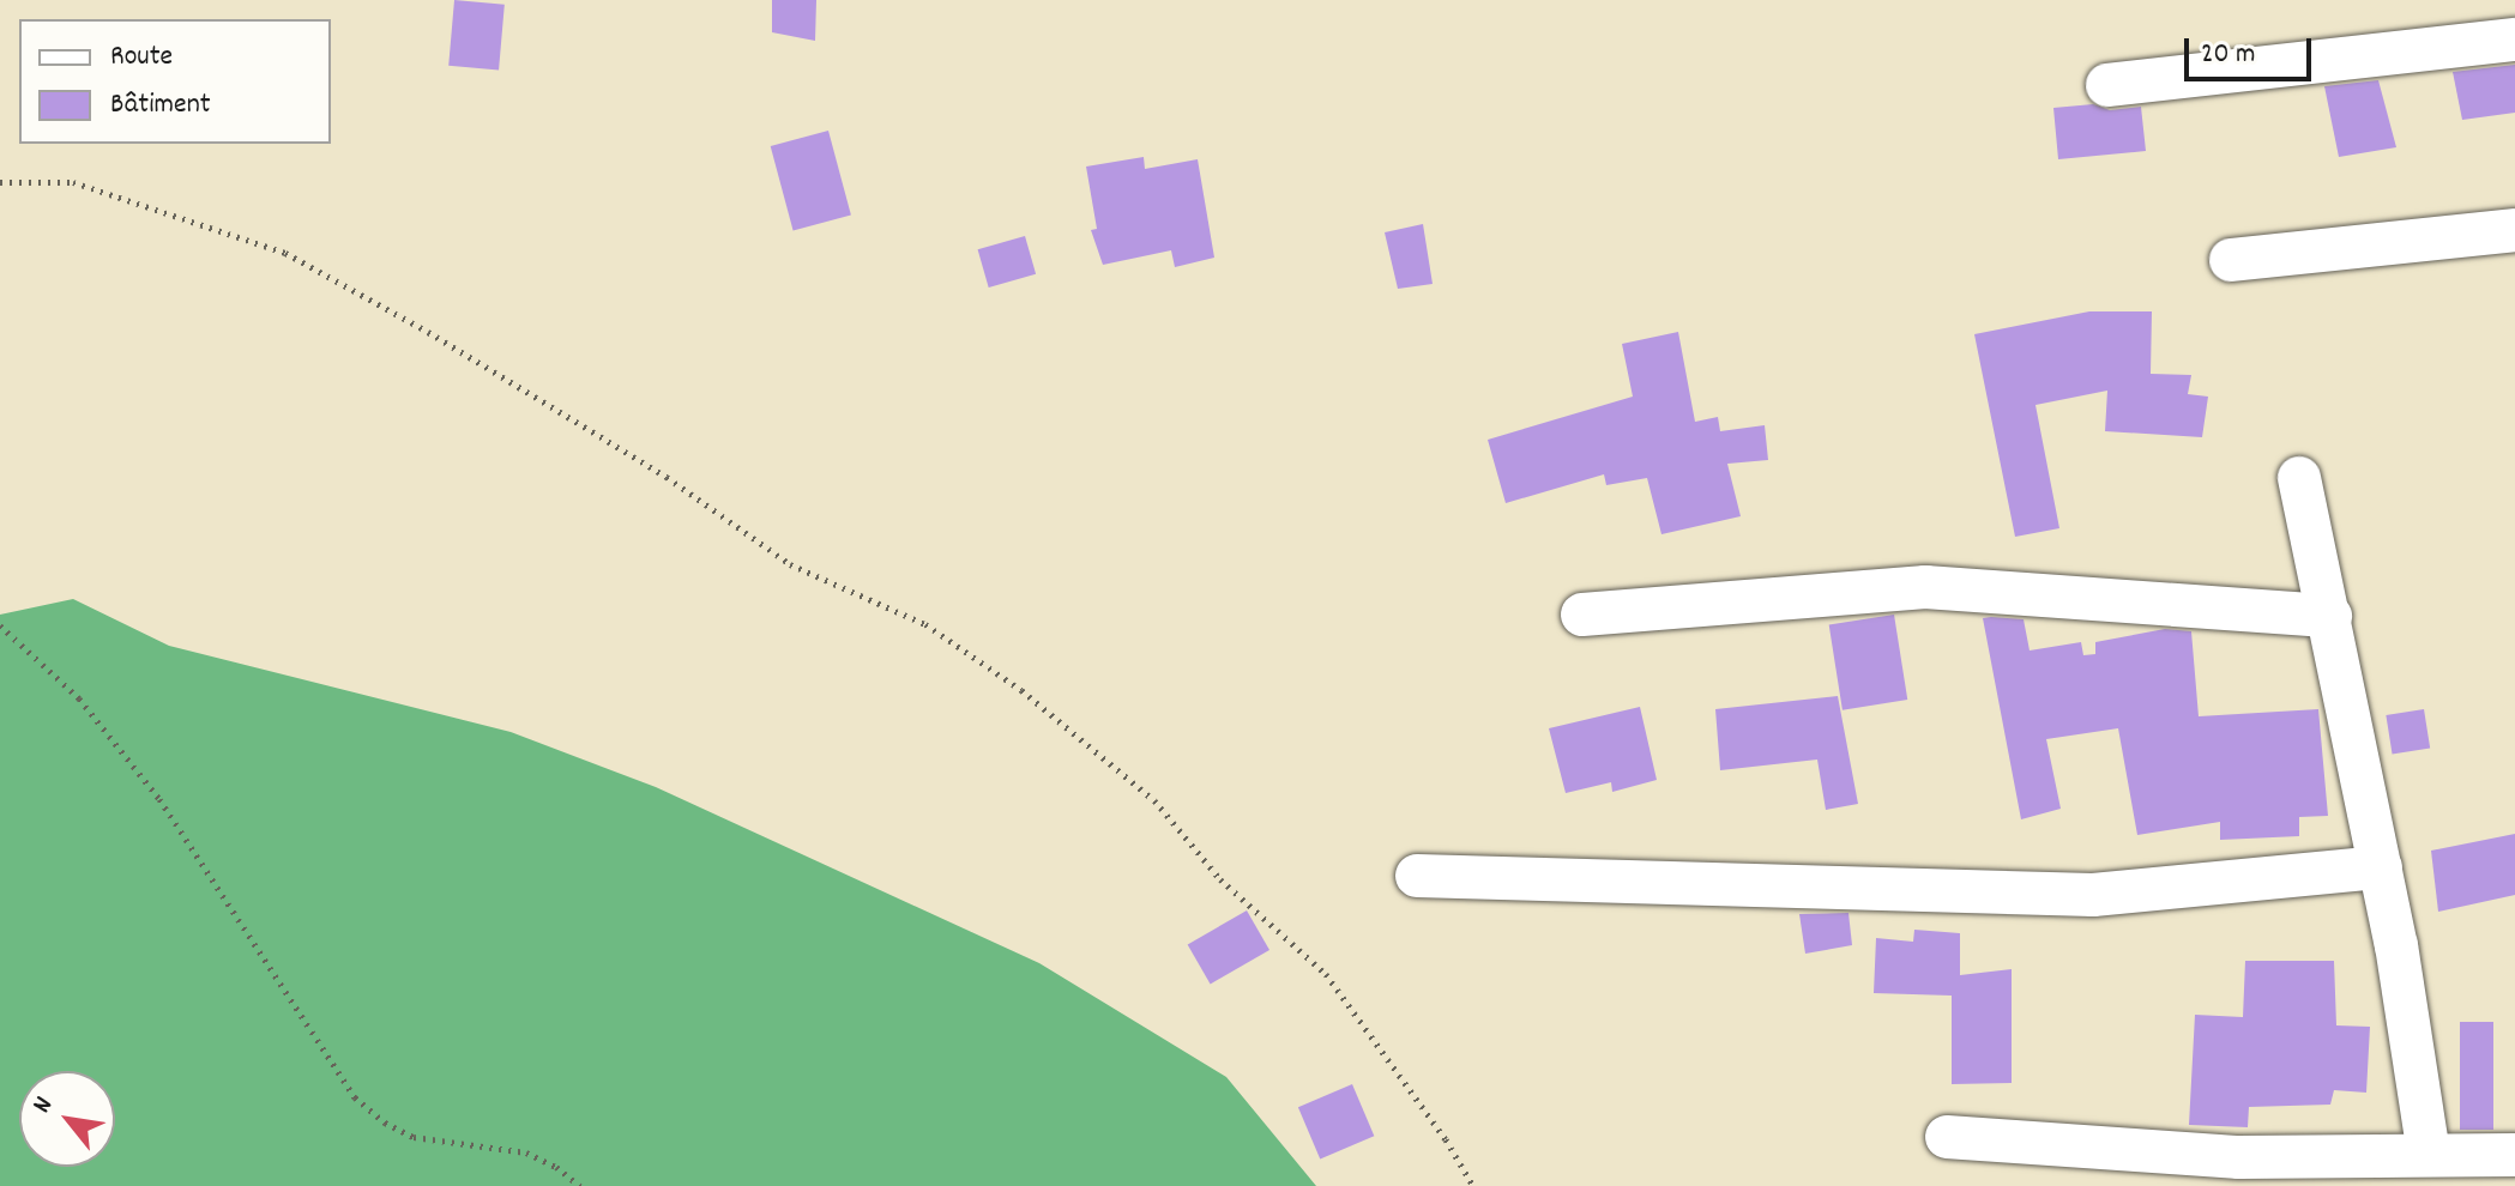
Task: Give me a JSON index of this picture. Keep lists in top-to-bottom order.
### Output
{
  "legend": ["Route", "Bâtiment"],
  "scale_bar": "20 m",
  "north": "top left"
}
